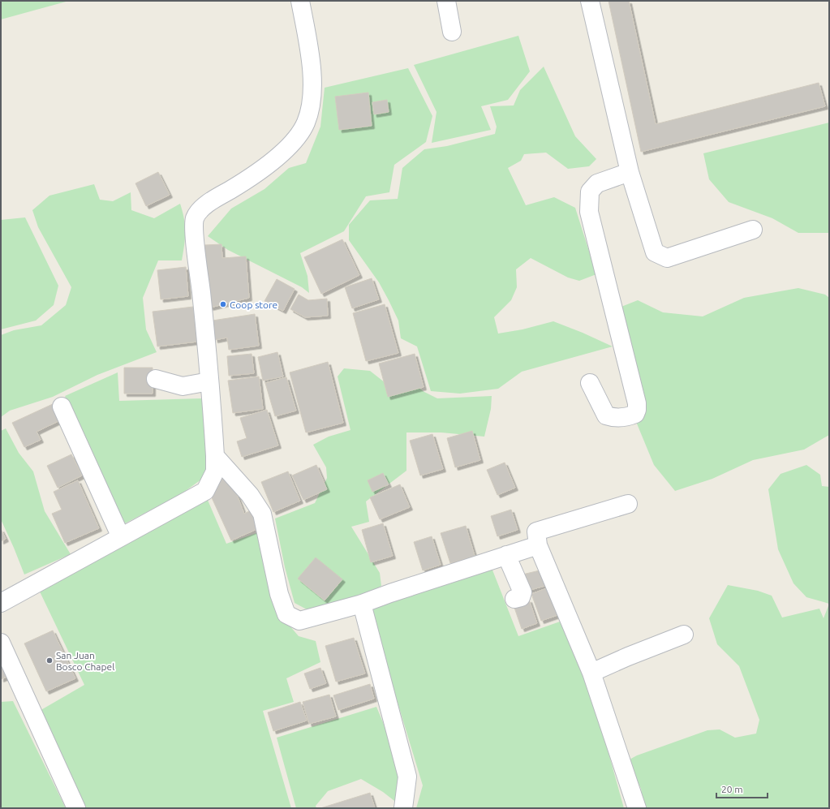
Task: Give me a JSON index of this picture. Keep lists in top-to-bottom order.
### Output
{
  "places": ["Coop store", "San Juan Bosco Chapel"],
  "scale_bar": "20 m"
}
